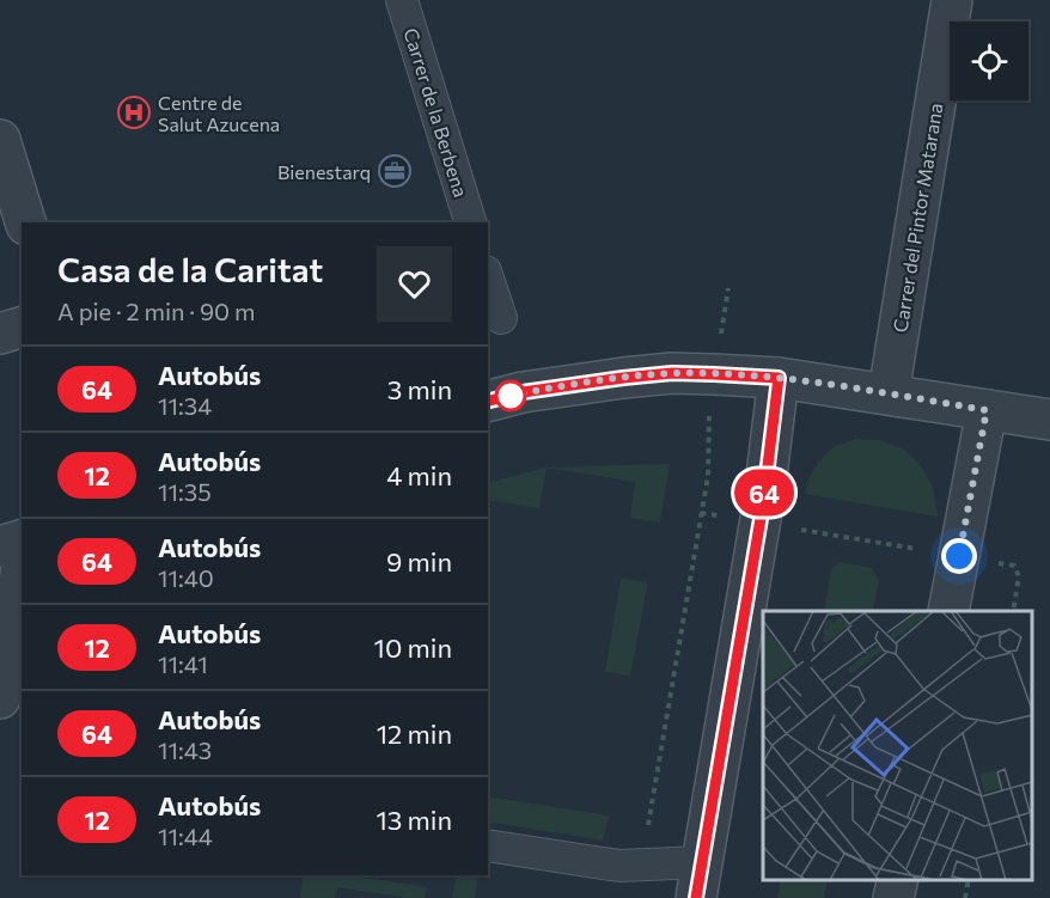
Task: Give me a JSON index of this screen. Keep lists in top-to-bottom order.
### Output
{
  "streets": {
    "street": ["Carrer de la Berbena", "Carrer del Pintor Matarana"]
  },
  "places": {
    "hospital": ["Centre de Salut Azucena"],
    "office": ["Bienestarq"]
  },
  "lines": ["bus line 64"],
  "page": {
    "on_map": "64",
    "heading": ["Casa de la Caritat", "A pie · 2 min · 90 m"],
    "list": [
      {
        "mark": "64",
        "name": "Autobús",
        "note": "11:34",
        "value": "3 min"
      },
      {
        "mark": "12",
        "name": "Autobús",
        "note": "11:35",
        "value": "4 min"
      },
      {
        "mark": "64",
        "name": "Autobús",
        "note": "11:40",
        "value": "9 min"
      },
      {
        "mark": "12",
        "name": "Autobús",
        "note": "11:41",
        "value": "10 min"
      },
      {
        "mark": "64",
        "name": "Autobús",
        "note": "11:43",
        "value": "12 min"
      },
      {
        "mark": "12",
        "name": "Autobús",
        "note": "11:44",
        "value": "13 min"
      }
    ]
  }
}
